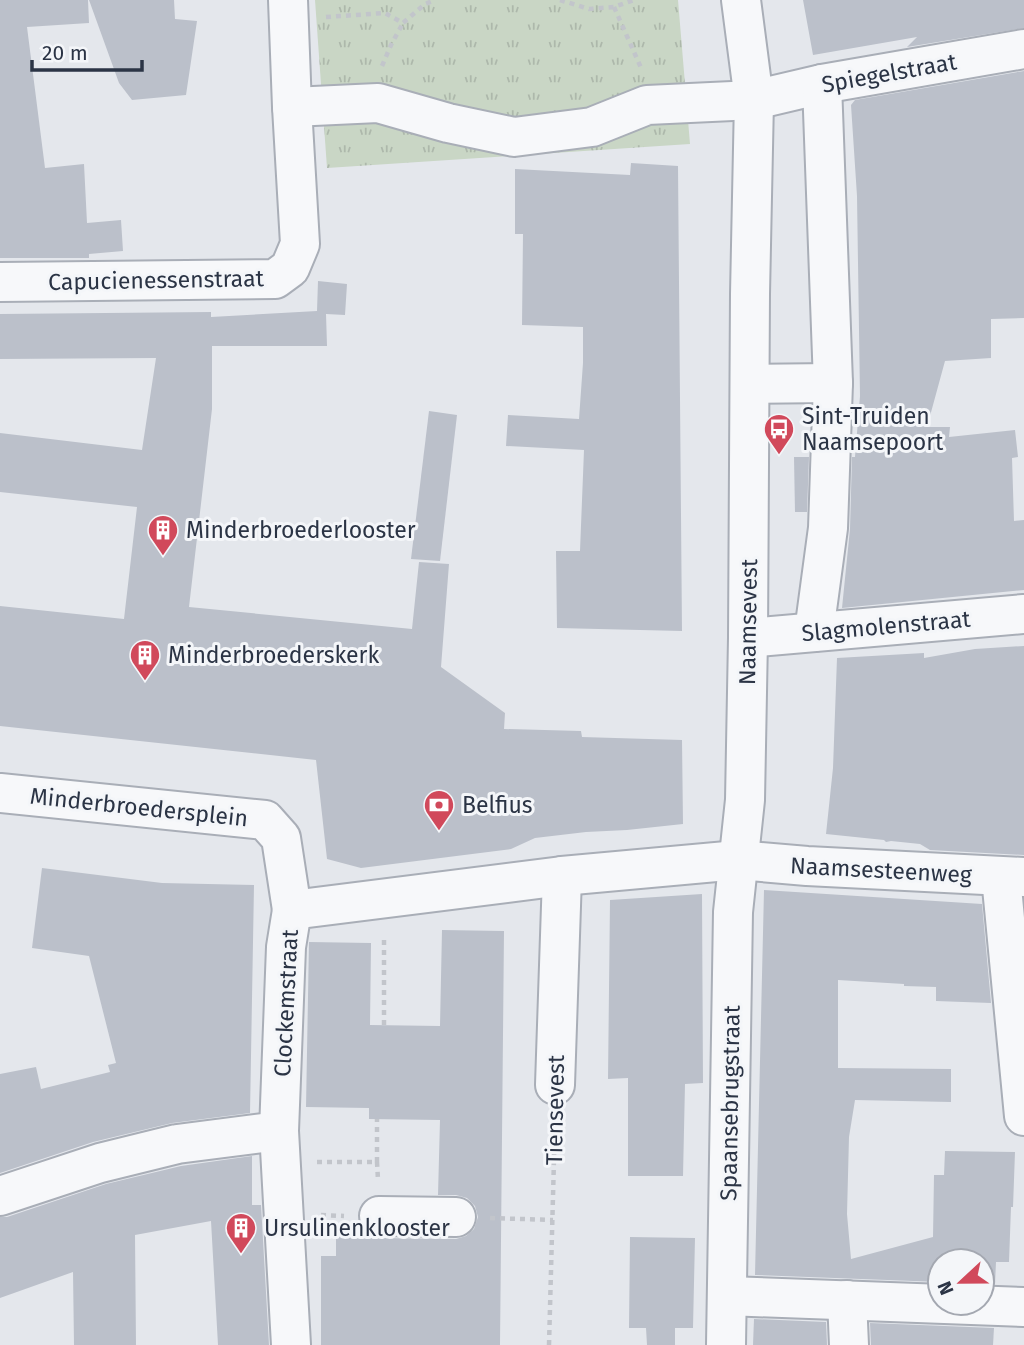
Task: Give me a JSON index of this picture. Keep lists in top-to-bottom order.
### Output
{
  "streets": {
    "street": [
      "Spiegelstraat",
      "Capucienessenstraat",
      "Naamsevest",
      "Slagmolenstraat",
      "Minderbroedersplein",
      "Naamsesteenweg",
      "Clockemstraat",
      "Spaansebrugstraat",
      "Tiensevest"
    ]
  },
  "crossings": [
    ["Spiegelstraat", "Capucienessenstraat"],
    ["Spiegelstraat", "Naamsevest"],
    ["Naamsevest", "Slagmolenstraat"],
    ["Naamsevest", "Naamsesteenweg"],
    ["Naamsevest", "Clockemstraat"],
    ["Naamsevest", "Spaansebrugstraat"],
    ["Minderbroedersplein", "Clockemstraat"],
    ["Naamsesteenweg", "Clockemstraat"],
    ["Naamsesteenweg", "Spaansebrugstraat"],
    ["Clockemstraat", "Spaansebrugstraat"],
    ["Clockemstraat", "Tiensevest"]
  ],
  "places": {
    "bus stop": ["Sint-Truiden Naamsepoort"],
    "building": ["Minderbroederlooster", "Minderbroederskerk", "Ursulinenklooster"],
    "bank": ["Belfius"]
  },
  "scale_bar": "20 m",
  "north": "left"
}
